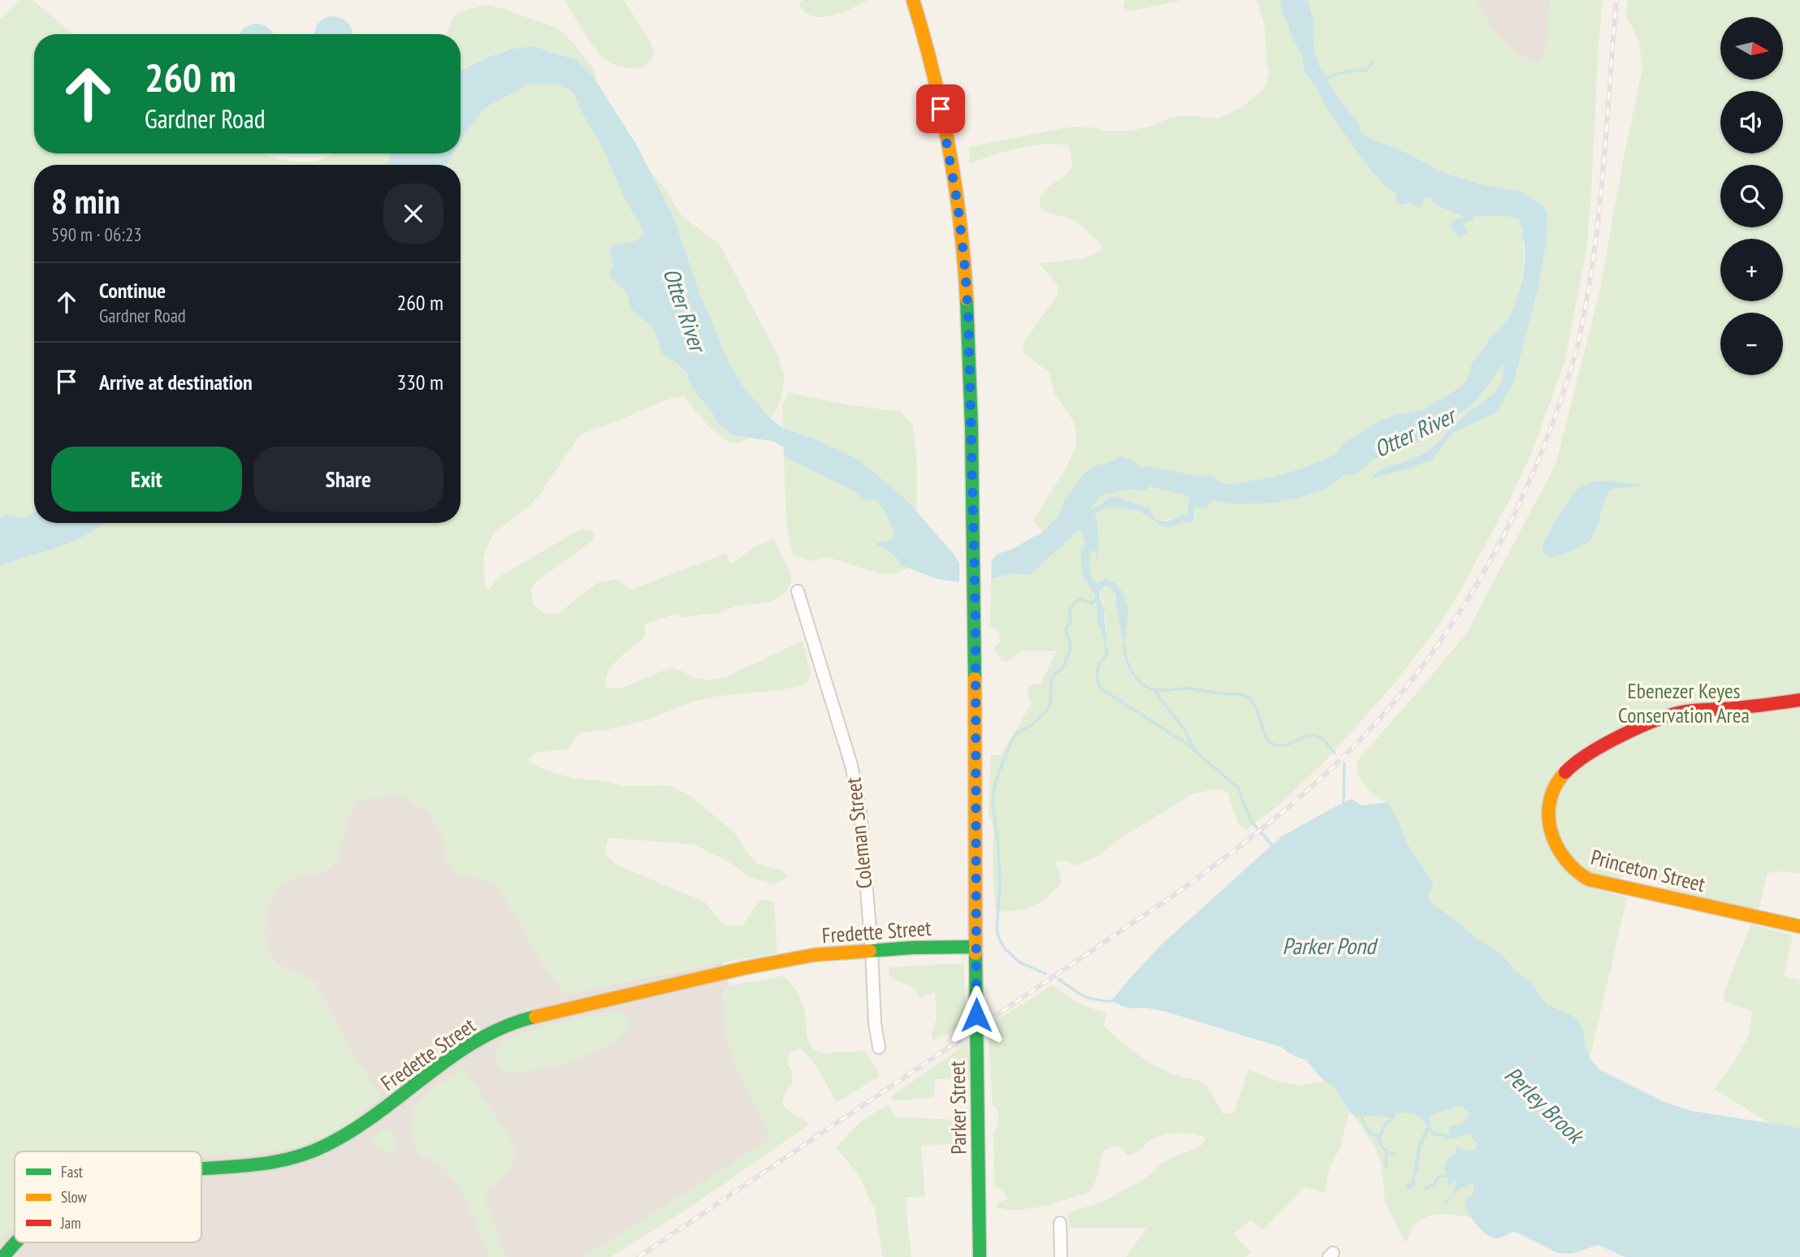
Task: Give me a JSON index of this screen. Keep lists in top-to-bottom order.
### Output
{
  "streets": {
    "street": [
      "Coleman Street",
      "Princeton Street",
      "Fredette Street",
      "Parker Street"
    ]
  },
  "crossings": [
    ["Coleman Street", "Fredette Street"],
    ["Fredette Street", "Parker Street"]
  ],
  "water": ["Otter River", "Parker Pond", "Perley Brook"],
  "parks": ["Ebenezer Keyes Conservation Area"],
  "legend": ["Fast", "Slow", "Jam"],
  "north": "right",
  "page": {
    "map_buttons": ["+", "−"],
    "turn": ["260 m", "Gardner Road"],
    "heading": ["8 min", "590 m · 06:23"],
    "list": [
      {
        "name": "Continue",
        "note": "Gardner Road",
        "value": "260 m"
      },
      {
        "name": "Arrive at destination",
        "value": "330 m"
      }
    ],
    "buttons": ["Exit", "Share"]
  }
}
